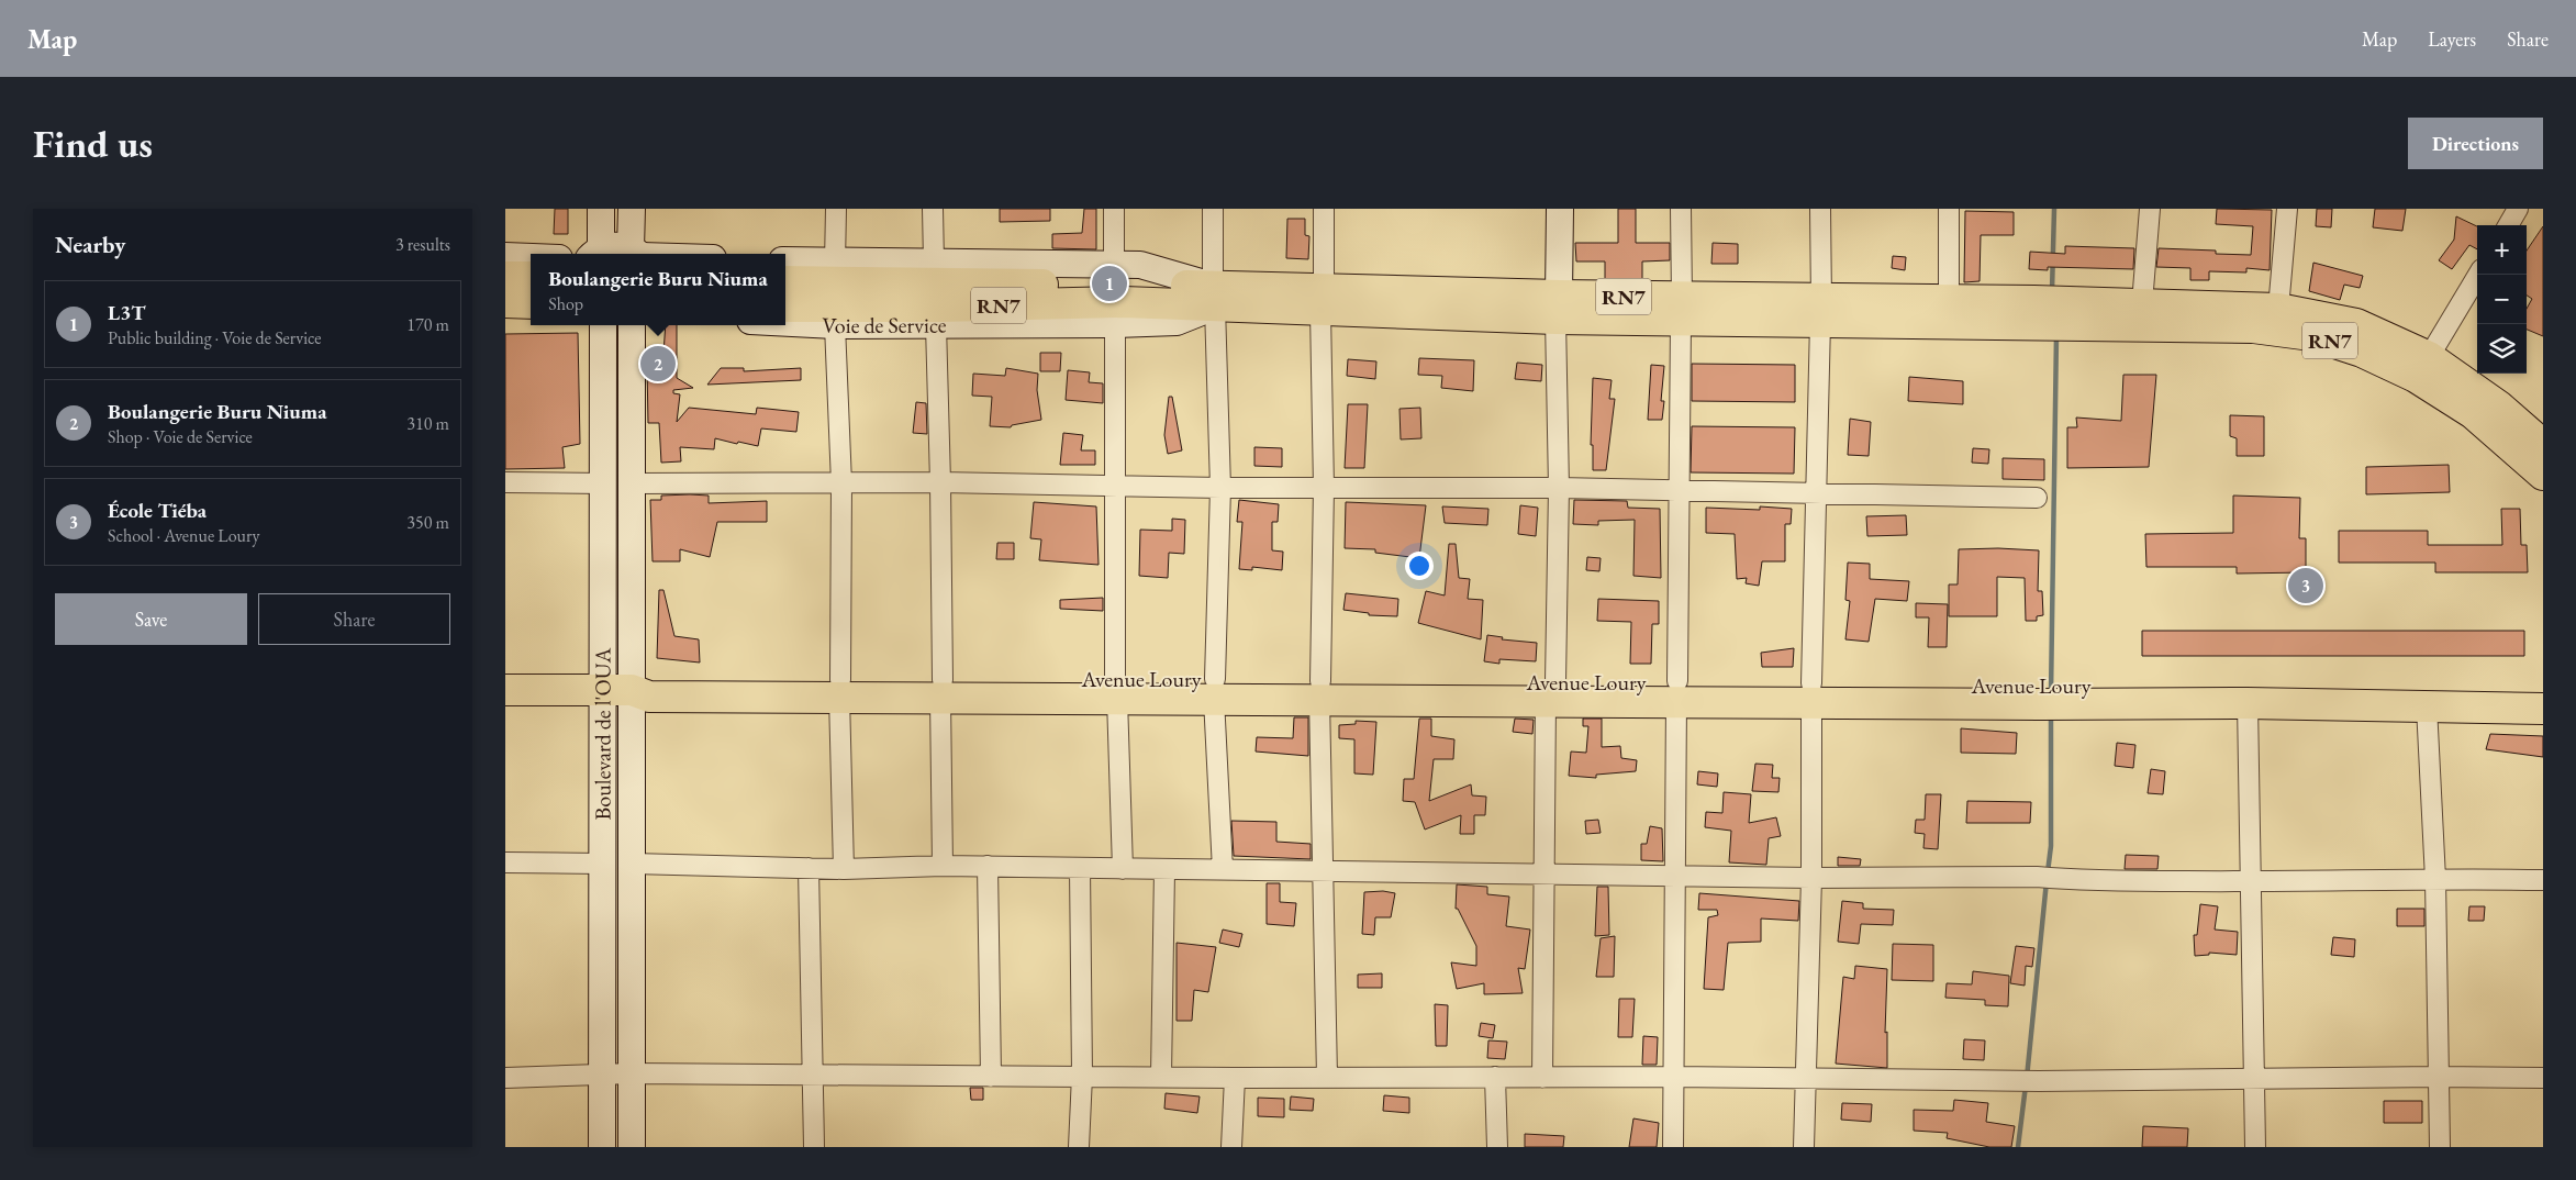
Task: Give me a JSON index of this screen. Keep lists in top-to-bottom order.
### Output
{
  "streets": {
    "main road": [
      "RN7",
      "Voie de Service",
      "Avenue Loury",
      "Boulevard de l'OUA"
    ]
  },
  "crossings": [
    ["RN7", "Voie de Service"],
    ["Avenue Loury", "Boulevard de l'OUA"]
  ],
  "page": {
    "header": "Map",
    "nav": ["Map", "Layers", "Share"],
    "buttons": [
      "Directions",
      ["Save", "Share"]
    ],
    "title": "Find us",
    "heading": ["Nearby", "3 results"],
    "map_buttons": ["+", "−"],
    "popup": ["Boulangerie Buru Niuma", "Shop"],
    "pins": ["1", "2", "3"],
    "list": [
      {
        "mark": "1",
        "name": "L3T",
        "note": "Public building · Voie de Service",
        "value": "170 m"
      },
      {
        "mark": "2",
        "name": "Boulangerie Buru Niuma",
        "note": "Shop · Voie de Service",
        "value": "310 m"
      },
      {
        "mark": "3",
        "name": "École Tiéba",
        "note": "School · Avenue Loury",
        "value": "350 m"
      }
    ]
  }
}
